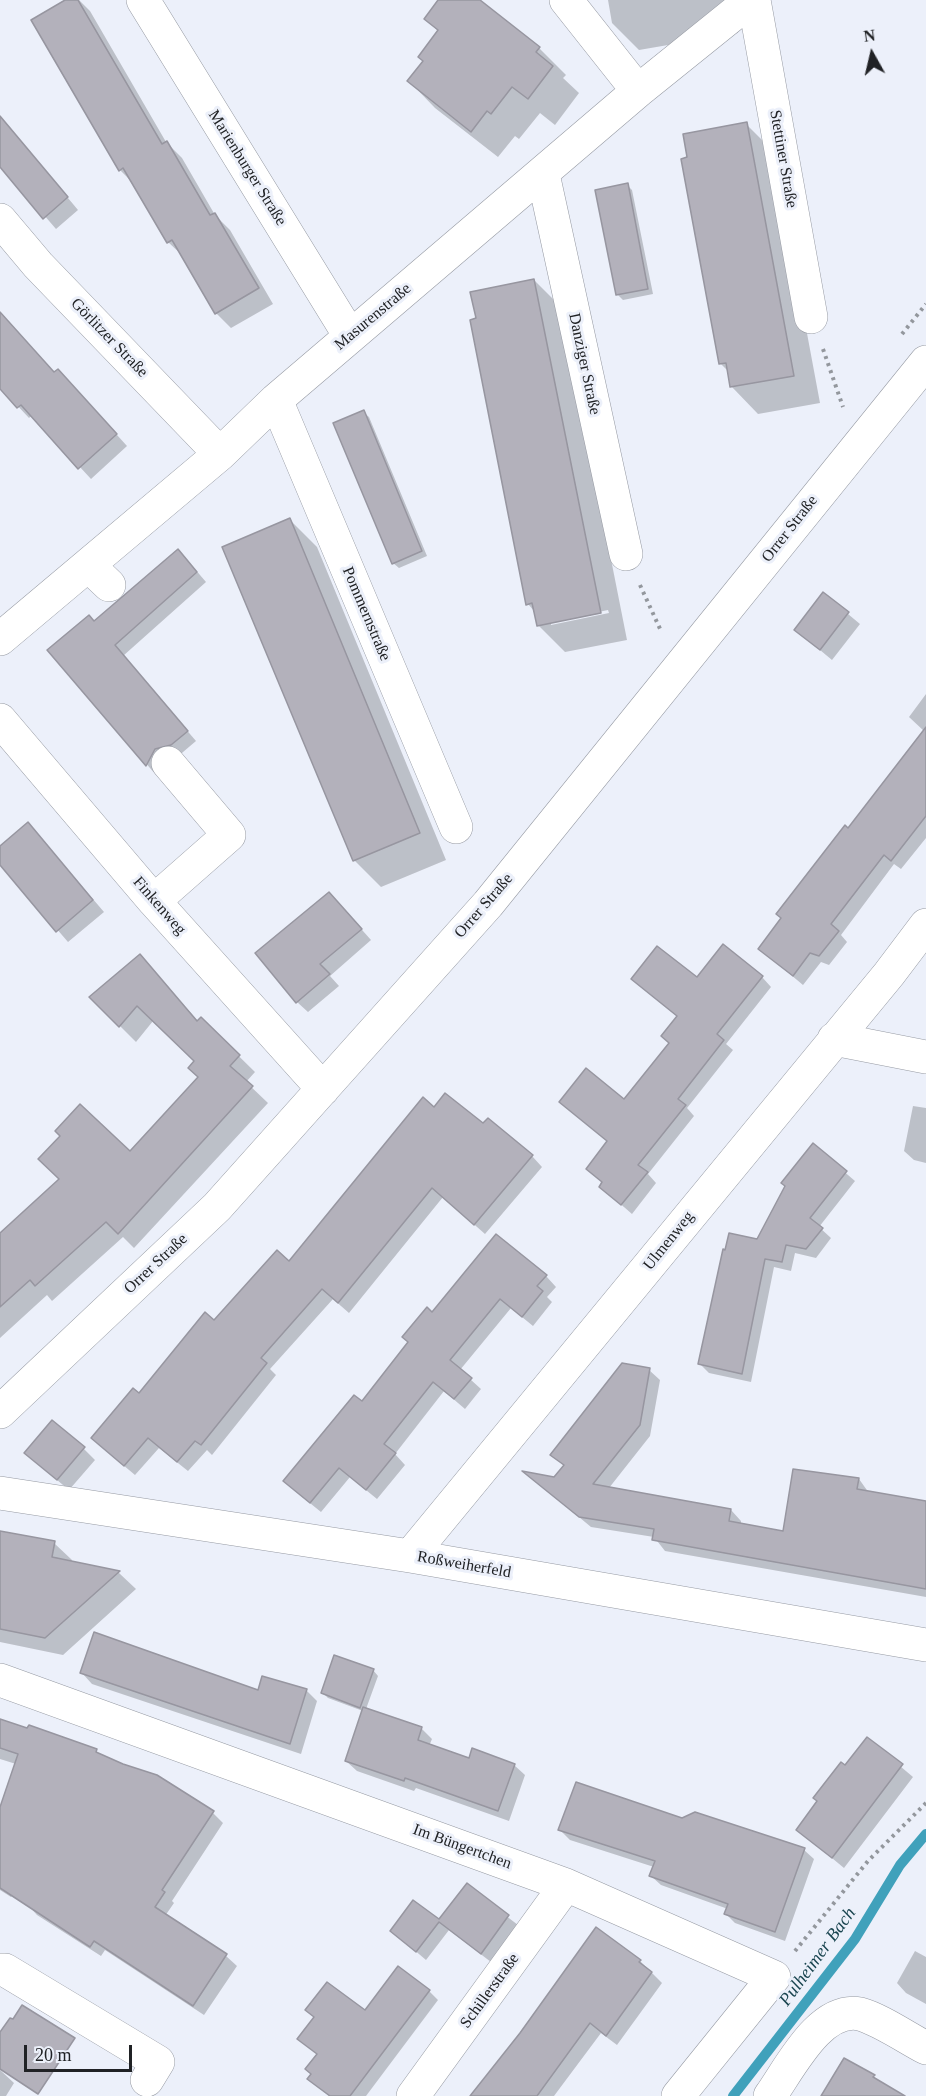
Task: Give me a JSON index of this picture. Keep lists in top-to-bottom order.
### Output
{
  "streets": {
    "street": [
      "Stettiner Straße",
      "Marienburger Straße",
      "Masurenstraße",
      "Görlitzer Straße",
      "Danziger Straße",
      "Orrer Straße",
      "Pommernstraße",
      "Finkenweg",
      "Ulmenweg",
      "Roßweiherfeld",
      "Im Büngertchen",
      "Schillerstraße"
    ]
  },
  "crossings": [
    ["Stettiner Straße", "Masurenstraße"],
    ["Marienburger Straße", "Masurenstraße"],
    ["Masurenstraße", "Görlitzer Straße"],
    ["Masurenstraße", "Danziger Straße"],
    ["Masurenstraße", "Pommernstraße"],
    ["Orrer Straße", "Finkenweg"],
    ["Ulmenweg", "Roßweiherfeld"],
    ["Im Büngertchen", "Schillerstraße"]
  ],
  "water": ["Pulheimer Bach"],
  "scale_bar": "20 m",
  "north": "top"
}
